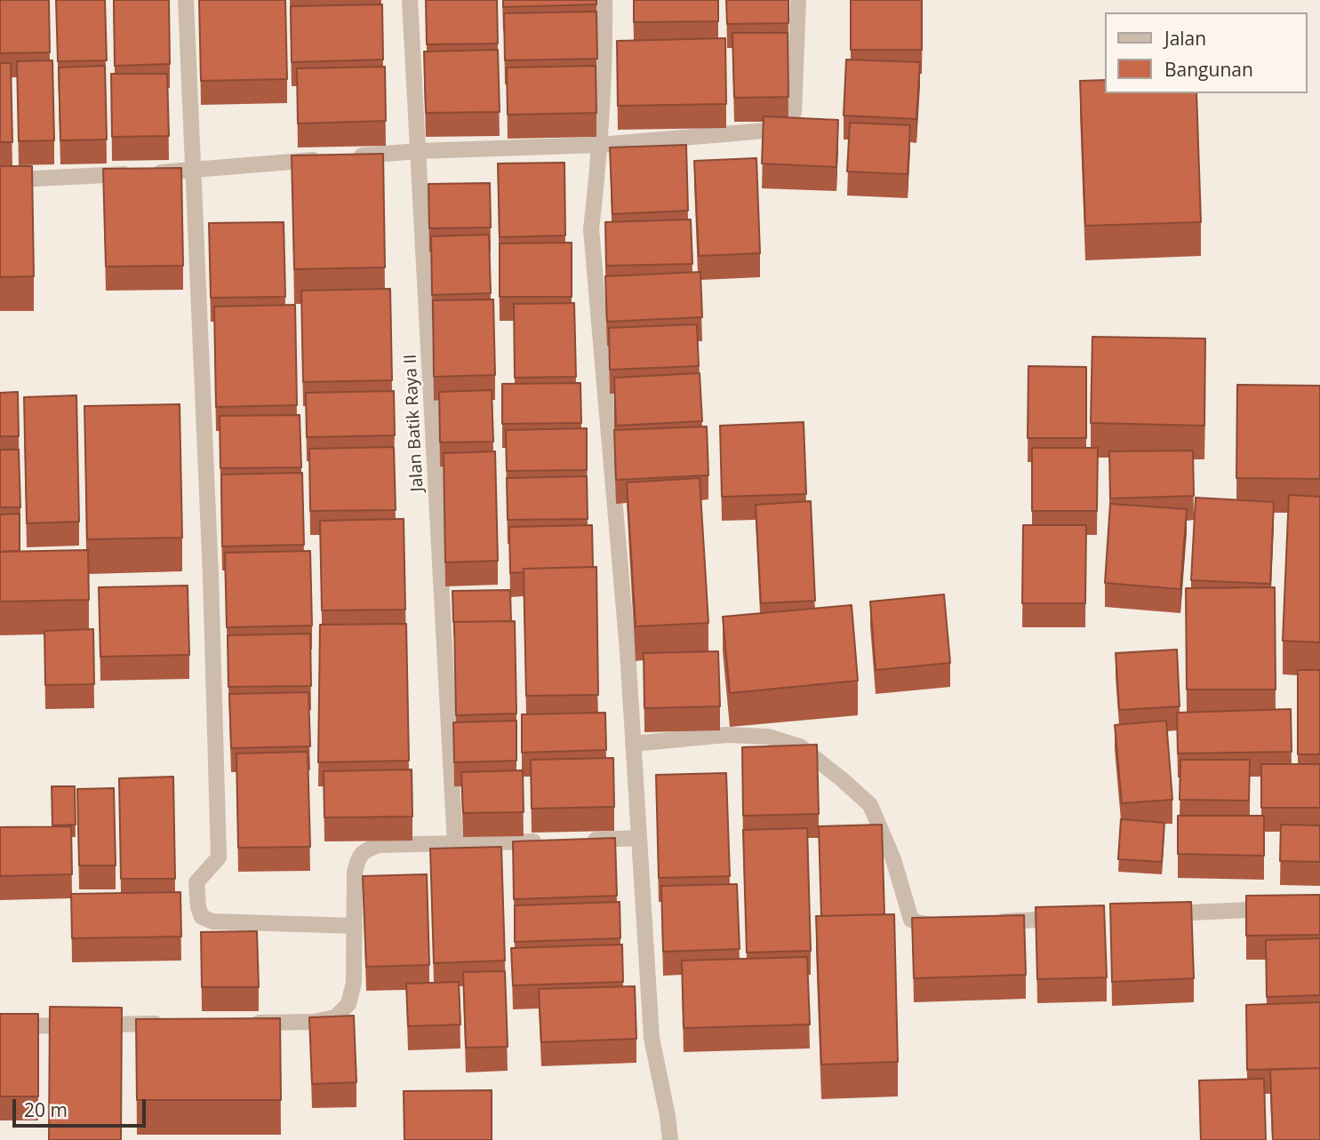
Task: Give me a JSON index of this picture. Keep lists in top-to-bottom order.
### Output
{
  "streets": {
    "street": ["Jalan Batik Raya II"]
  },
  "legend": ["Jalan", "Bangunan"],
  "scale_bar": "20 m"
}
